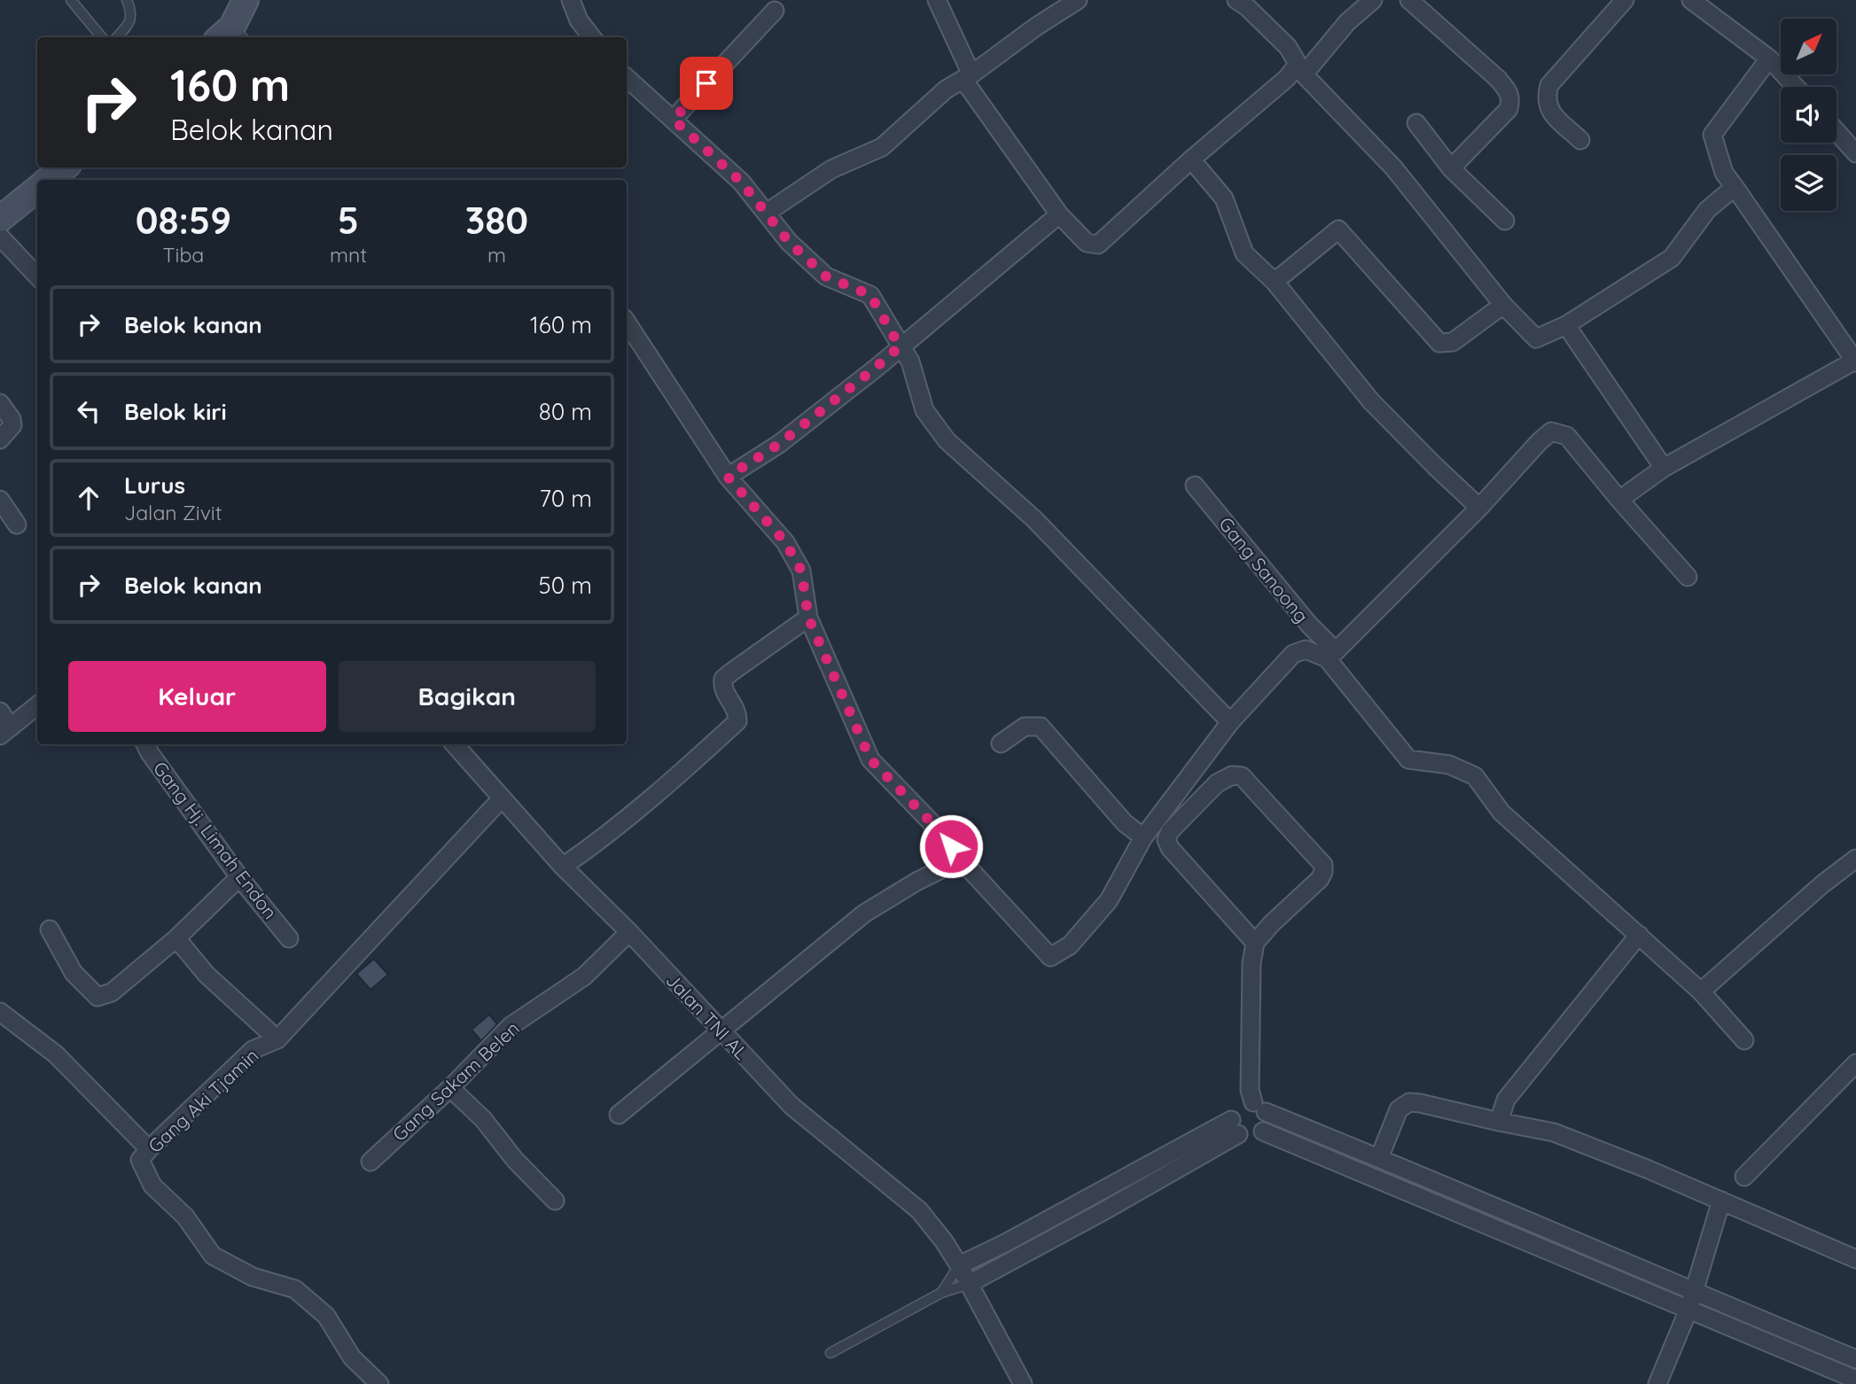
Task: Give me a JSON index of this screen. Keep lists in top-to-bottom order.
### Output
{
  "streets": {
    "street": [
      "Gang Sanoong",
      "Gang Hj. Limah Endon",
      "Jalan TNI AL",
      "Gang Sakam Belen",
      "Gang Aki Tjamin"
    ]
  },
  "crossings": [
    ["Jalan TNI AL", "Gang Sakam Belen"],
    ["Jalan TNI AL", "Gang Aki Tjamin"]
  ],
  "north": "top right",
  "page": {
    "turn": ["160 m", "Belok kanan"],
    "eta": [
      "08:59",
      "Tiba",
      "5",
      "mnt",
      "380",
      "m"
    ],
    "list": [
      {
        "name": "Belok kanan",
        "value": "160 m"
      },
      {
        "name": "Belok kiri",
        "value": "80 m"
      },
      {
        "name": "Lurus",
        "note": "Jalan Zivit",
        "value": "70 m"
      },
      {
        "name": "Belok kanan",
        "value": "50 m"
      }
    ],
    "buttons": ["Keluar", "Bagikan"]
  }
}
